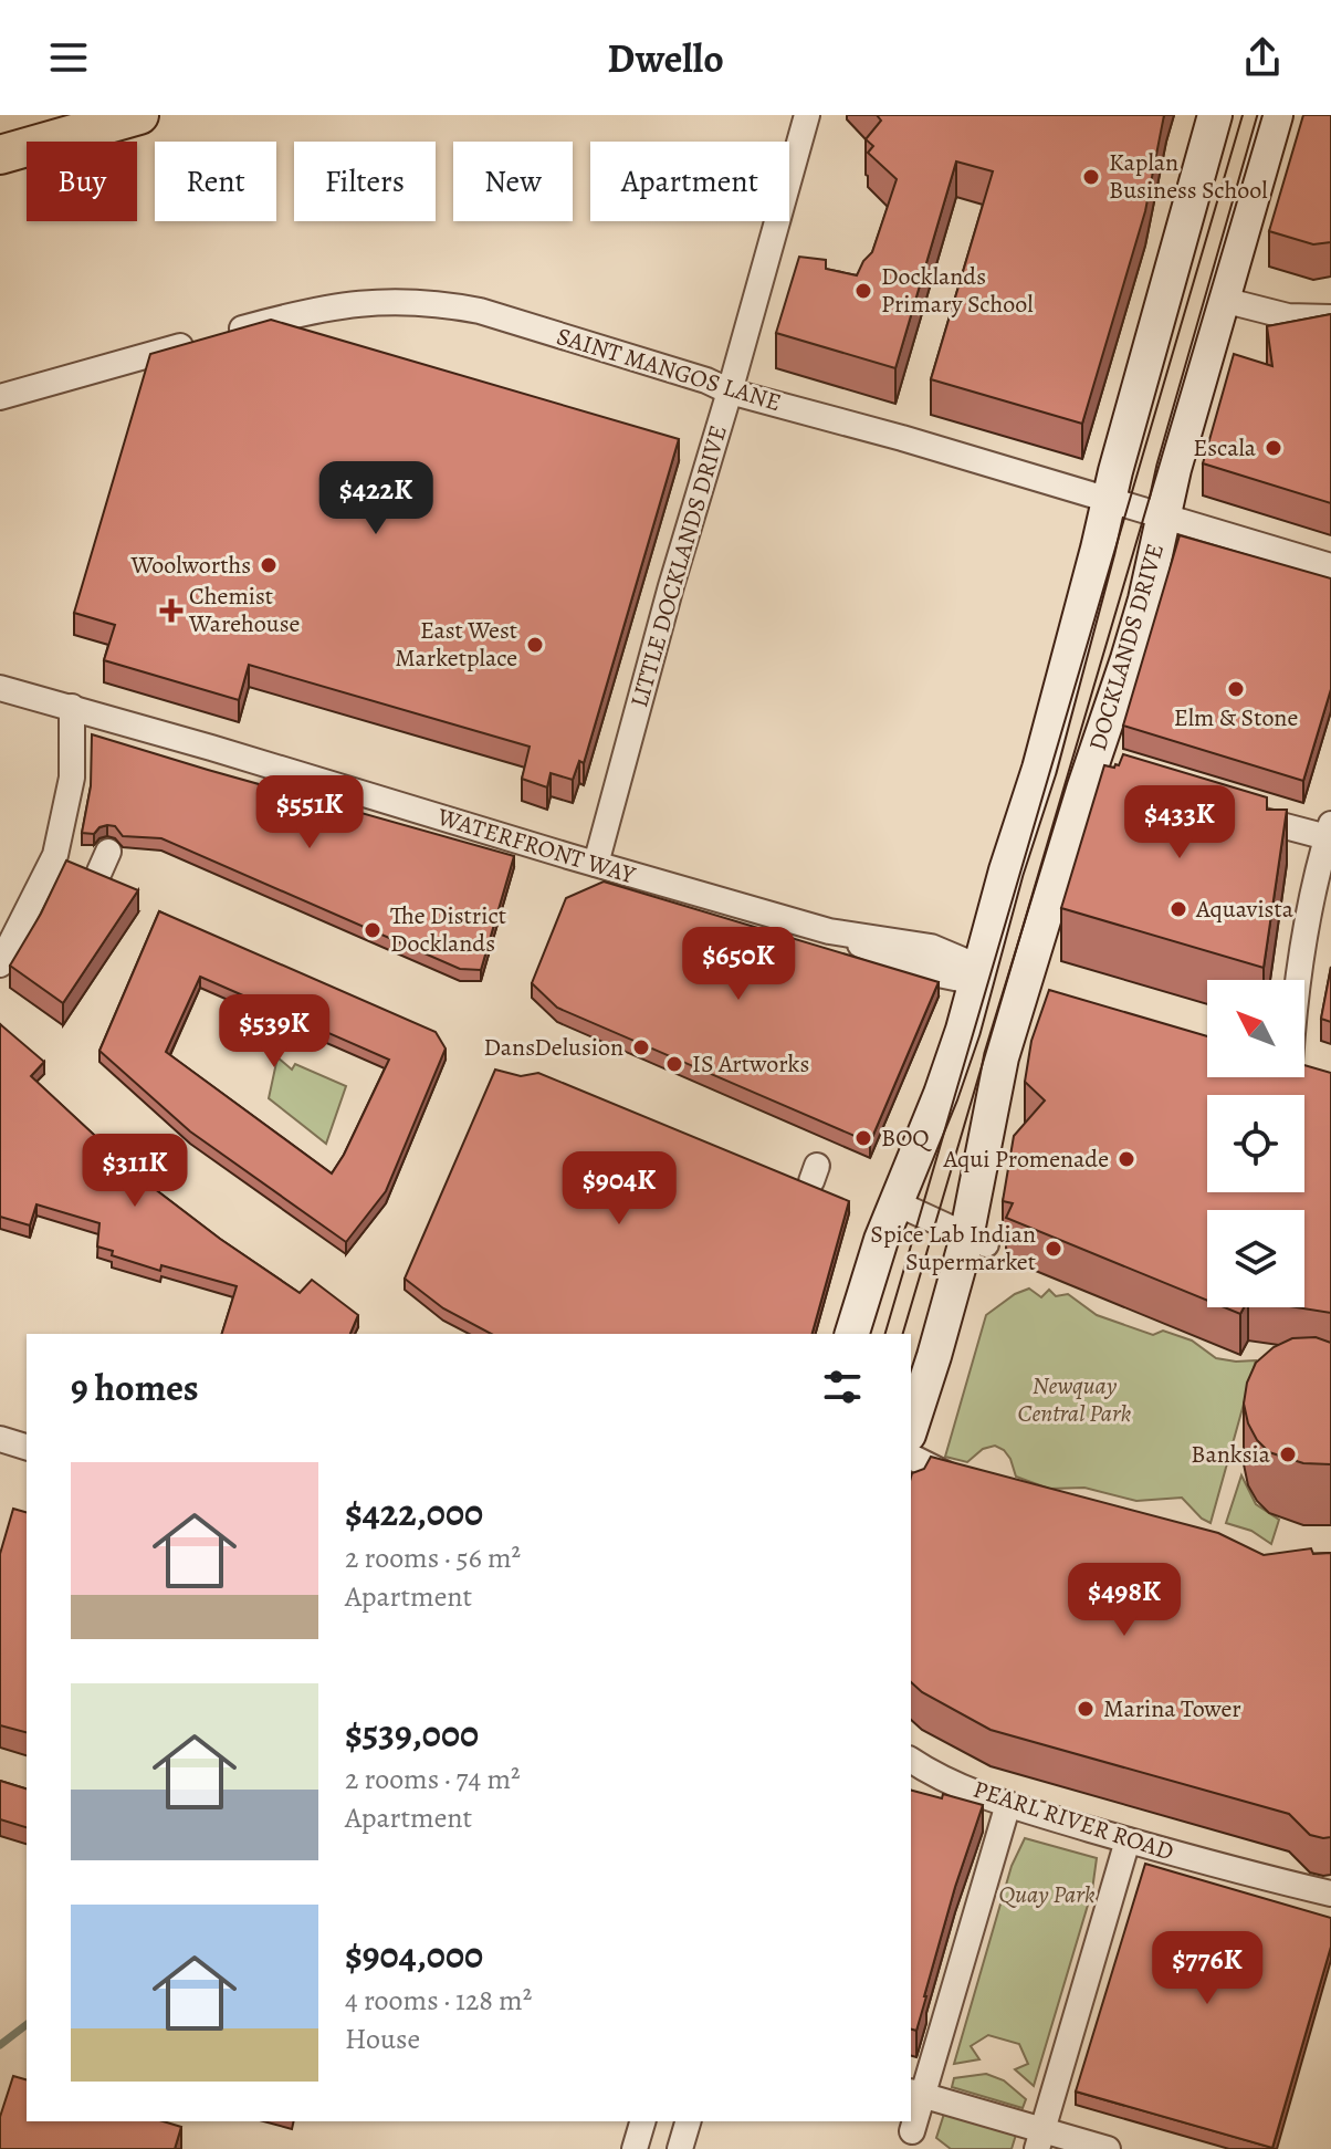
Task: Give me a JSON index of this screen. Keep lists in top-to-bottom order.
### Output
{
  "streets": {
    "street": [
      "SAINT MANGOS LANE",
      "LITTLE DOCKLANDS DRIVE",
      "DOCKLANDS DRIVE",
      "WATERFRONT WAY",
      "PEARL RIVER ROAD"
    ]
  },
  "crossings": [
    ["SAINT MANGOS LANE", "LITTLE DOCKLANDS DRIVE"],
    ["SAINT MANGOS LANE", "DOCKLANDS DRIVE"],
    ["LITTLE DOCKLANDS DRIVE", "WATERFRONT WAY"],
    ["DOCKLANDS DRIVE", "WATERFRONT WAY"]
  ],
  "parks": ["Newquay Central Park", "Quay Park"],
  "places": {
    "other": [
      "Kaplan Business School",
      "Docklands Primary School",
      "Escala",
      "Woolworths",
      "East West Marketplace",
      "Elm & Stone",
      "Aquavista",
      "The District Docklands",
      "DansDelusion",
      "IS Artworks",
      "BOQ",
      "Aqui Promenade",
      "Spice Lab Indian Supermarket",
      "Banksia",
      "Marina Tower"
    ],
    "health": ["Chemist Warehouse"]
  },
  "north": "top left",
  "page": {
    "header": "Dwello",
    "chip": [
      "Buy",
      "Rent",
      "Filters",
      "New",
      "Apartment"
    ],
    "price": [
      "$422K",
      "$551K",
      "$433K",
      "$650K",
      "$539K",
      "$311K",
      "$904K",
      "$498K",
      "$776K"
    ],
    "heading": "9 homes",
    "list": [
      {
        "name": "$422,000",
        "note": "2 rooms · 56 m² · Apartment"
      },
      {
        "name": "$539,000",
        "note": "2 rooms · 74 m² · Apartment"
      },
      {
        "name": "$904,000",
        "note": "4 rooms · 128 m² · House"
      }
    ]
  }
}
